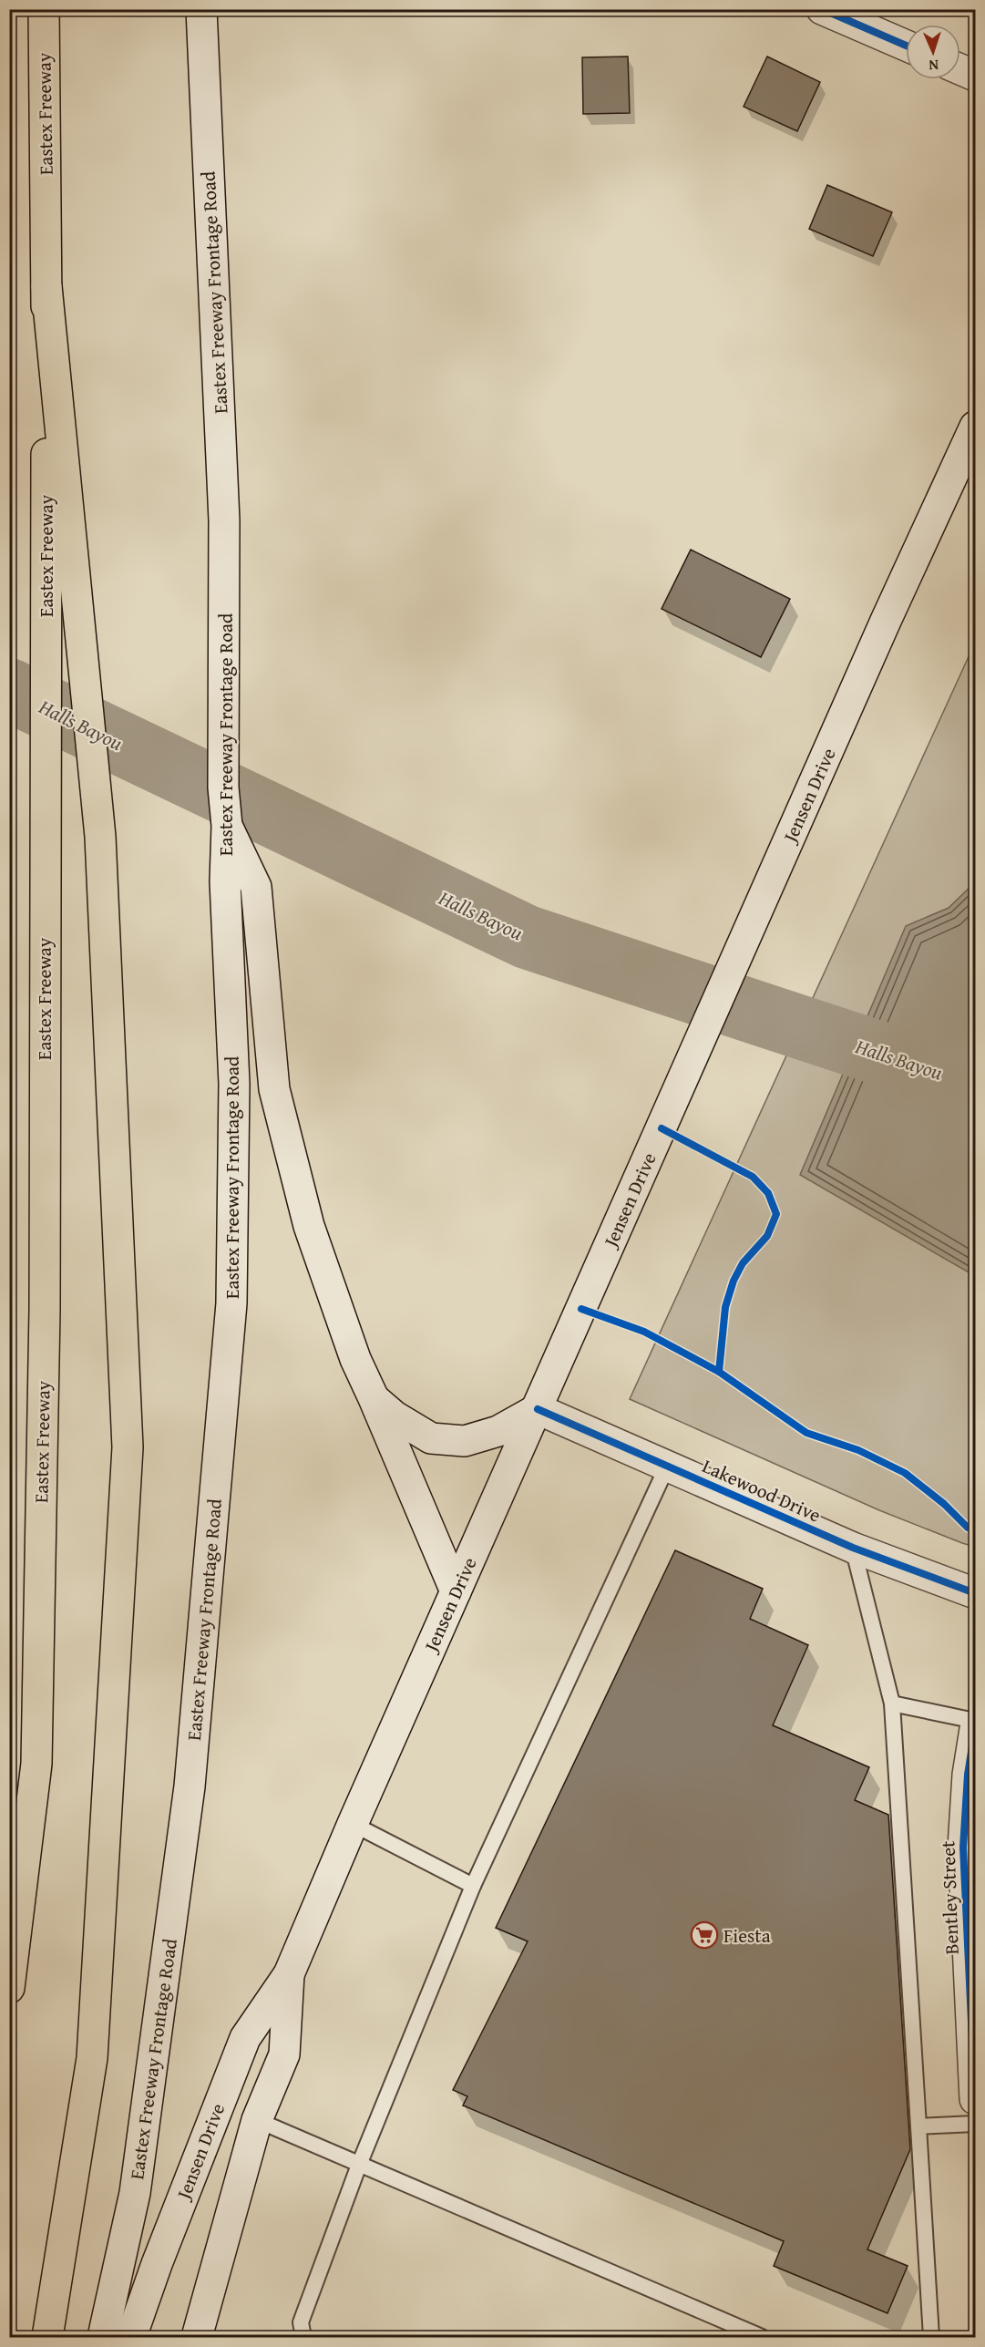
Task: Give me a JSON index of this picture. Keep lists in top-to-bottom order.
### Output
{
  "streets": {
    "highway": ["Eastex Freeway"],
    "main road": [
      "Eastex Freeway Frontage Road",
      "Jensen Drive",
      "Lakewood Drive",
      "Bentley Street"
    ]
  },
  "crossings": [
    ["Jensen Drive", "Lakewood Drive"]
  ],
  "water": ["Halls Bayou"],
  "places": {
    "supermarket": ["Fiesta"]
  },
  "north": "bottom"
}
